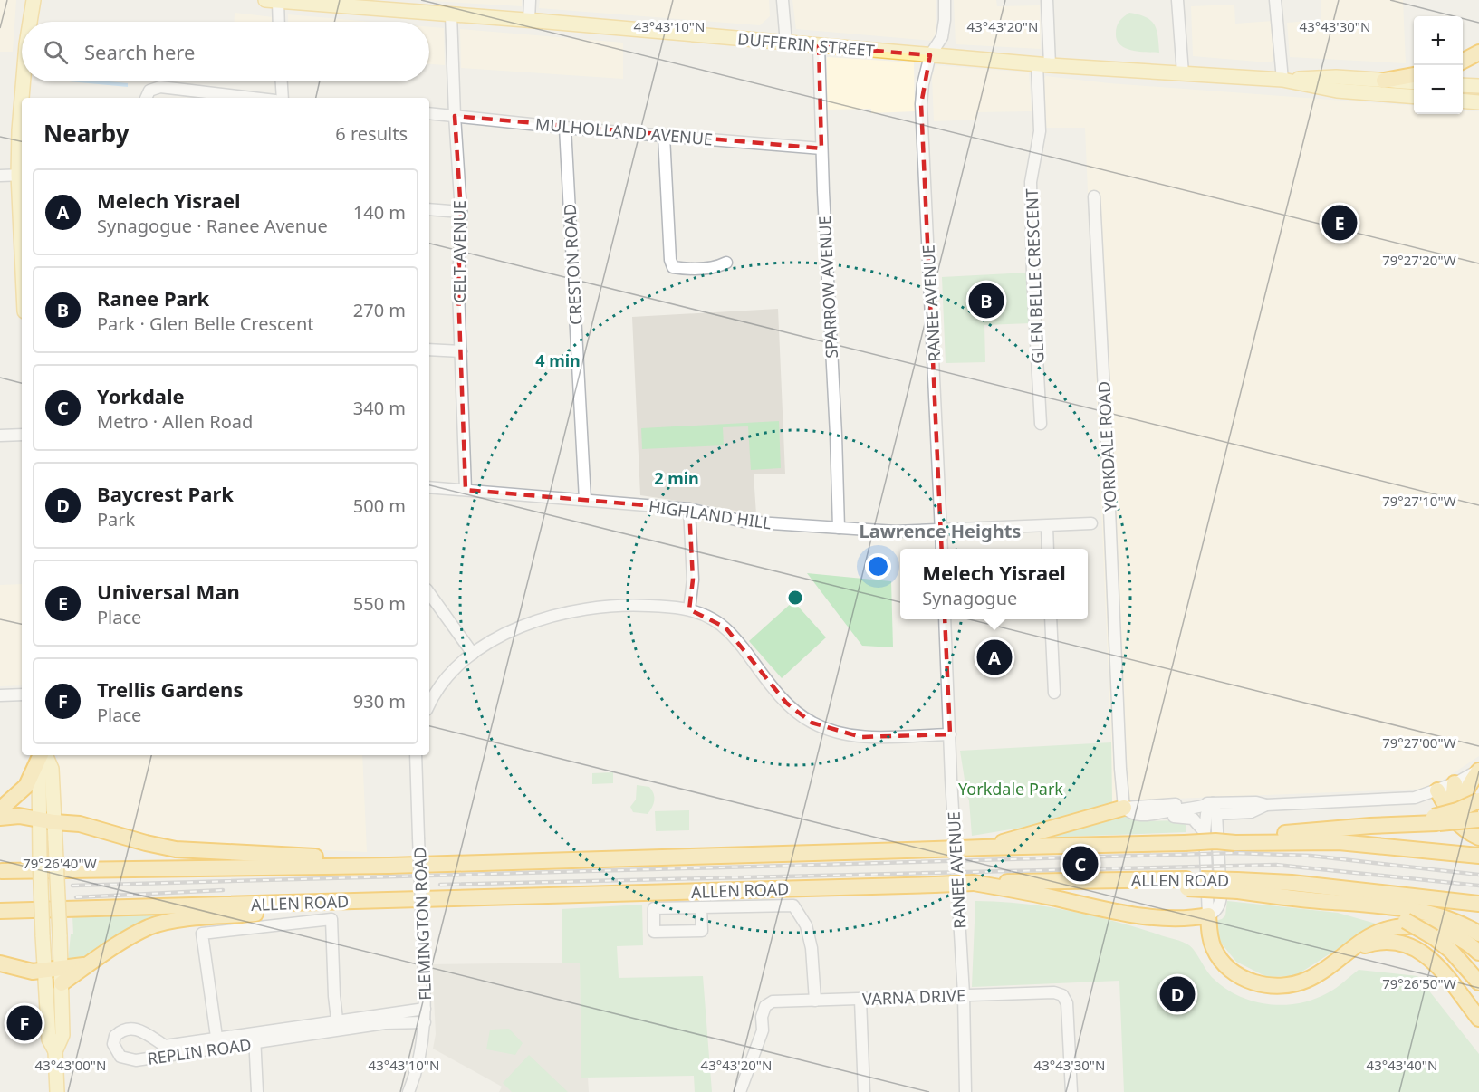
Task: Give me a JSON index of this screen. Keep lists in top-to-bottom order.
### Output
{
  "streets": {
    "highway": ["ALLEN ROAD"],
    "main road": ["DUFFERIN STREET"],
    "street": [
      "MULHOLLAND AVENUE",
      "CELT AVENUE",
      "CRESTON ROAD",
      "GLEN BELLE CRESCENT",
      "SPARROW AVENUE",
      "RANEE AVENUE",
      "YORKDALE ROAD",
      "HIGHLAND HILL",
      "FLEMINGTON ROAD",
      "VARNA DRIVE",
      "REPLIN ROAD"
    ]
  },
  "crossings": [
    ["DUFFERIN STREET", "CELT AVENUE"],
    ["DUFFERIN STREET", "GLEN BELLE CRESCENT"],
    ["DUFFERIN STREET", "SPARROW AVENUE"],
    ["DUFFERIN STREET", "RANEE AVENUE"],
    ["MULHOLLAND AVENUE", "CELT AVENUE"],
    ["MULHOLLAND AVENUE", "CRESTON ROAD"],
    ["MULHOLLAND AVENUE", "SPARROW AVENUE"],
    ["CELT AVENUE", "HIGHLAND HILL"],
    ["CRESTON ROAD", "HIGHLAND HILL"],
    ["SPARROW AVENUE", "HIGHLAND HILL"],
    ["RANEE AVENUE", "HIGHLAND HILL"],
    ["RANEE AVENUE", "VARNA DRIVE"],
    ["FLEMINGTON ROAD", "REPLIN ROAD"]
  ],
  "districts": ["Lawrence Heights"],
  "parks": ["Yorkdale Park"],
  "page": {
    "map_buttons": ["+", "−"],
    "search": "Search here",
    "heading": ["Nearby", "6 results"],
    "list": [
      {
        "mark": "A",
        "name": "Melech Yisrael",
        "note": "Synagogue · Ranee Avenue",
        "value": "140 m"
      },
      {
        "mark": "B",
        "name": "Ranee Park",
        "note": "Park · Glen Belle Crescent",
        "value": "270 m"
      },
      {
        "mark": "C",
        "name": "Yorkdale",
        "note": "Metro · Allen Road",
        "value": "340 m"
      },
      {
        "mark": "D",
        "name": "Baycrest Park",
        "note": "Park",
        "value": "500 m"
      },
      {
        "mark": "E",
        "name": "Universal Man",
        "note": "Place",
        "value": "550 m"
      },
      {
        "mark": "F",
        "name": "Trellis Gardens",
        "note": "Place",
        "value": "930 m"
      }
    ],
    "pins": [
      "E",
      "B",
      "A",
      "C",
      "D",
      "F"
    ],
    "popup": ["Melech Yisrael", "Synagogue"]
  },
  "coordinates": [
    "43°43'10\"N",
    "43°43'20\"N",
    "43°43'30\"N",
    "79°27'20\"W",
    "79°27'10\"W",
    "79°27'00\"W",
    "79°26'40\"W",
    "79°26'50\"W",
    "43°43'00\"N",
    "43°43'40\"N"
  ],
  "rings": ["4 min", "2 min"]
}
